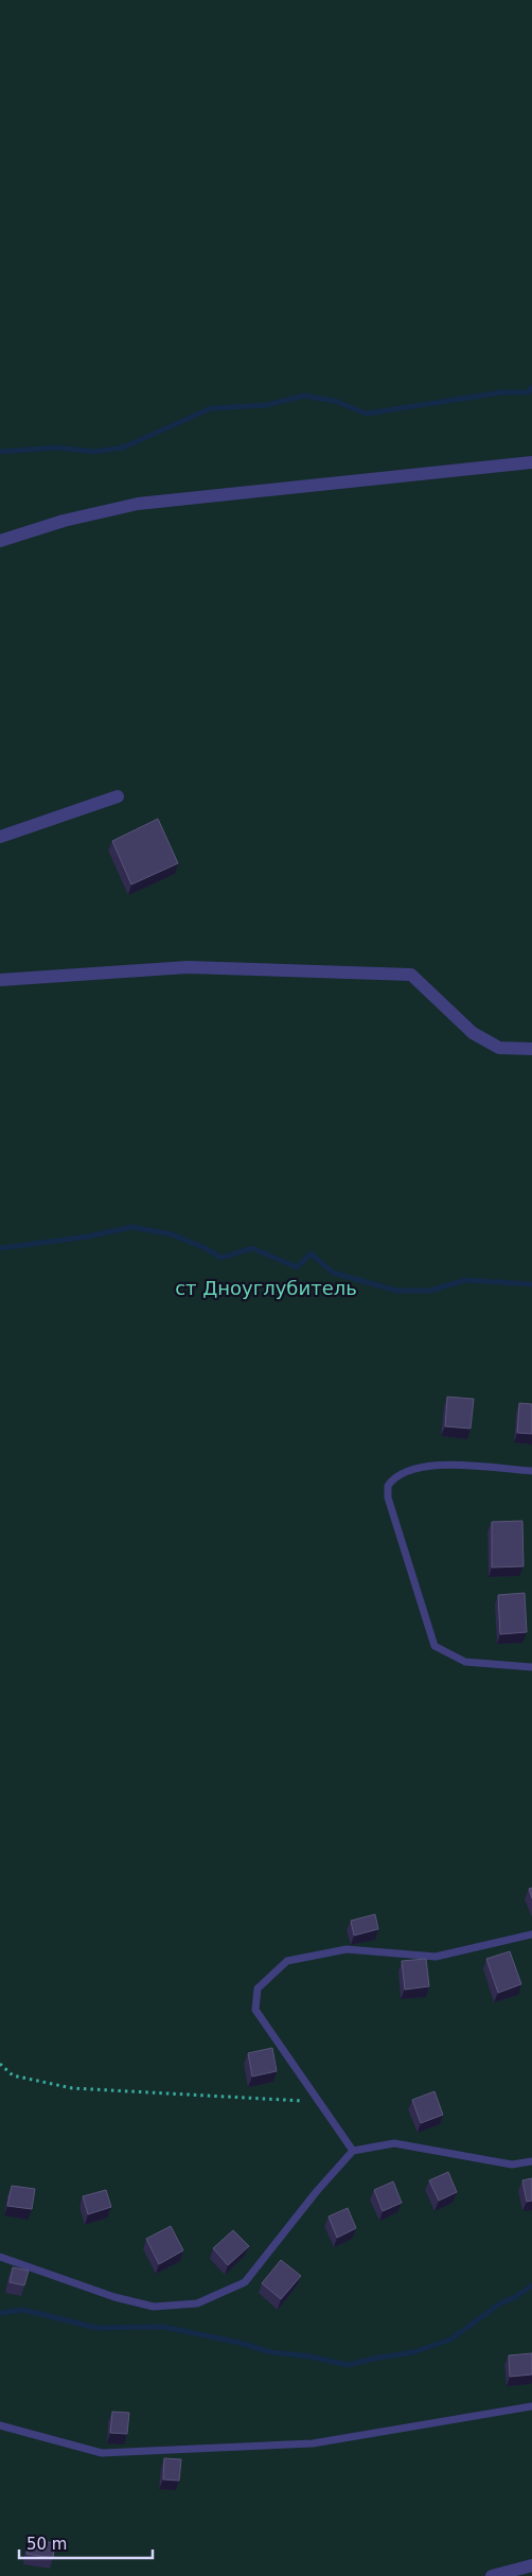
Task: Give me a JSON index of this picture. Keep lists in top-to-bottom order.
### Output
{
  "parks": ["ст Дноуглубитель"],
  "scale_bar": "50 m"
}
